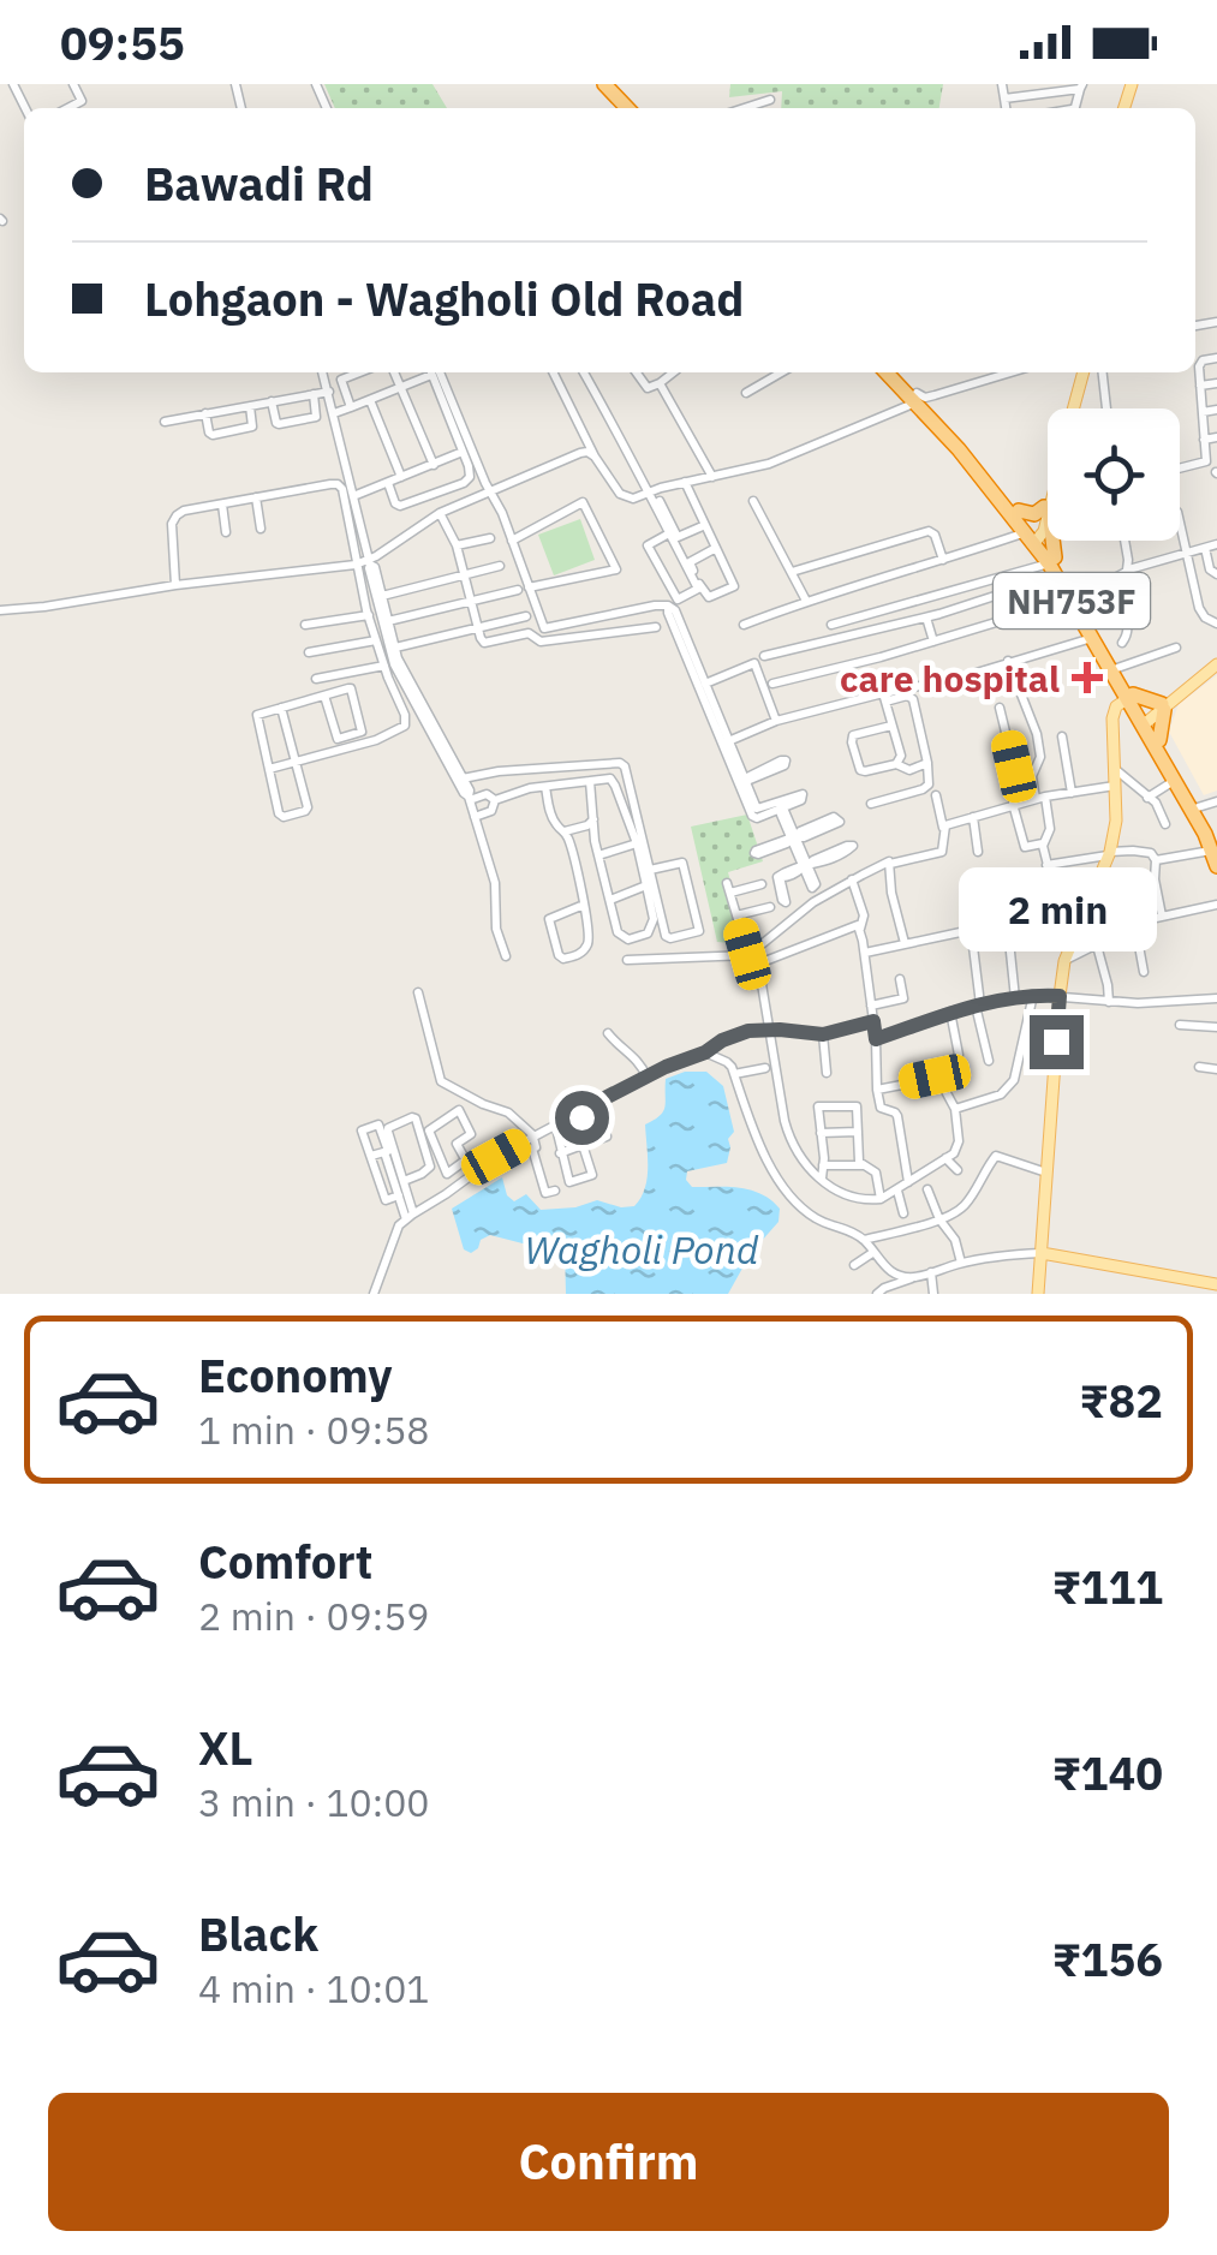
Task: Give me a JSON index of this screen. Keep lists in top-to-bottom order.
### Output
{
  "streets": {
    "highway": ["NH753F"]
  },
  "water": ["Wagholi Pond"],
  "places": {
    "health": ["care hospital"]
  },
  "page": {
    "status": "09:55",
    "banner": ["Bawadi Rd", "Lohgaon - Wagholi Old Road"],
    "bubble": "2 min",
    "list": [
      {
        "name": "Economy",
        "note": "1 min · 09:58",
        "value": "₹82"
      },
      {
        "name": "Comfort",
        "note": "2 min · 09:59",
        "value": "₹111"
      },
      {
        "name": "XL",
        "note": "3 min · 10:00",
        "value": "₹140"
      },
      {
        "name": "Black",
        "note": "4 min · 10:01",
        "value": "₹156"
      }
    ],
    "buttons": "Confirm"
  }
}
